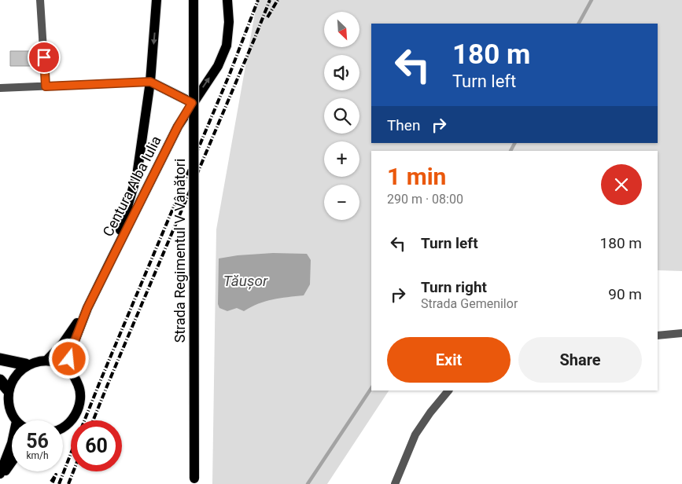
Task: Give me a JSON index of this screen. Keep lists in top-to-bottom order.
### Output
{
  "streets": {
    "main road": ["Centura Alba Iulia", "Strada Regimentul V Vânători"]
  },
  "water": ["Tăușor"],
  "north": "bottom right",
  "page": {
    "map_buttons": ["+", "−"],
    "turn": ["180 m", "Turn left"],
    "then": "Then",
    "heading": ["1 min", "290 m · 08:00"],
    "list": [
      {
        "name": "Turn left",
        "value": "180 m"
      },
      {
        "name": "Turn right",
        "note": "Strada Gemenilor",
        "value": "90 m"
      }
    ],
    "buttons": ["Exit", "Share"],
    "speed": "56 km/h",
    "limit": "60"
  }
}
